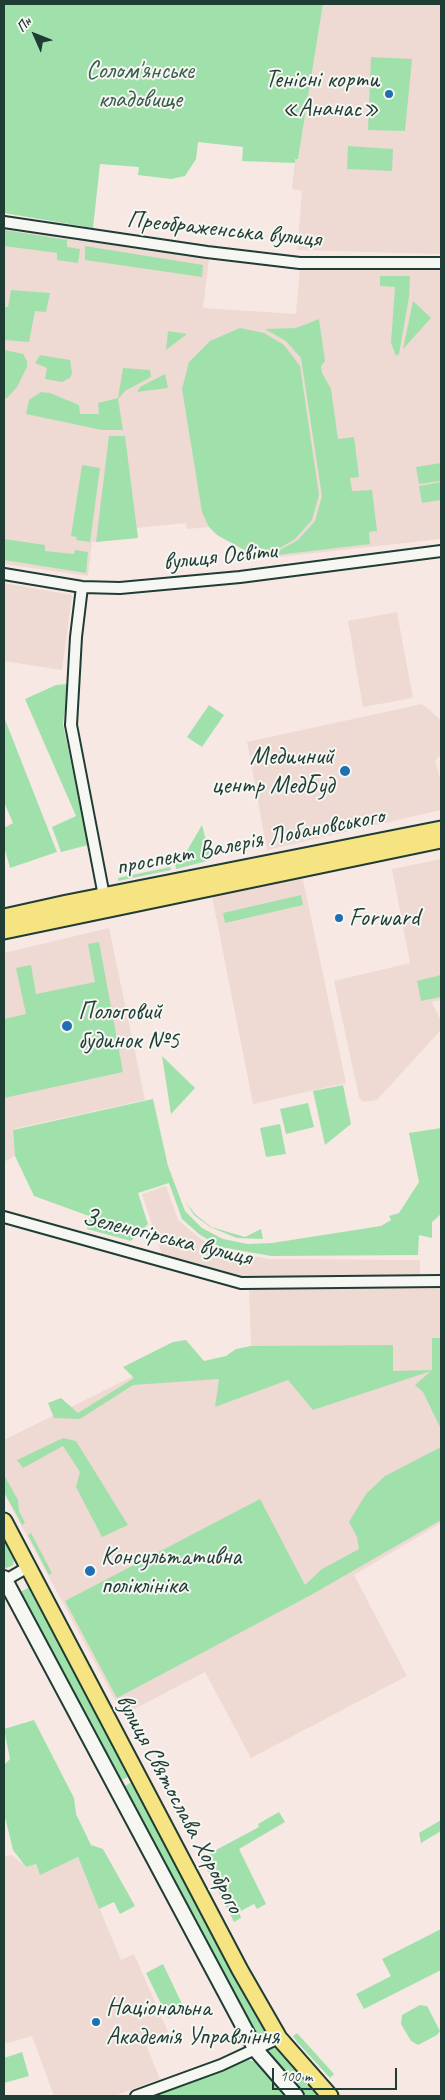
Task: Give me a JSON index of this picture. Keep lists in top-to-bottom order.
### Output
{
  "streets": {
    "main road": ["проспект Валерія Лобановського", "вулиця Святослава Хороброго"],
    "street": ["Преображенська вулиця", "вулиця Освіти", "Зеленогірська вулиця"]
  },
  "parks": ["Солом'янське кладовище"],
  "places": [
    "Тенісні корти «Ананас»",
    "Медичний центр МедБуд",
    "Forward",
    "Пологовий будинок №5",
    "Консультативна поліклініка",
    "Національна Академія Управління"
  ],
  "scale_bar": "100 m",
  "north": "top left"
}
